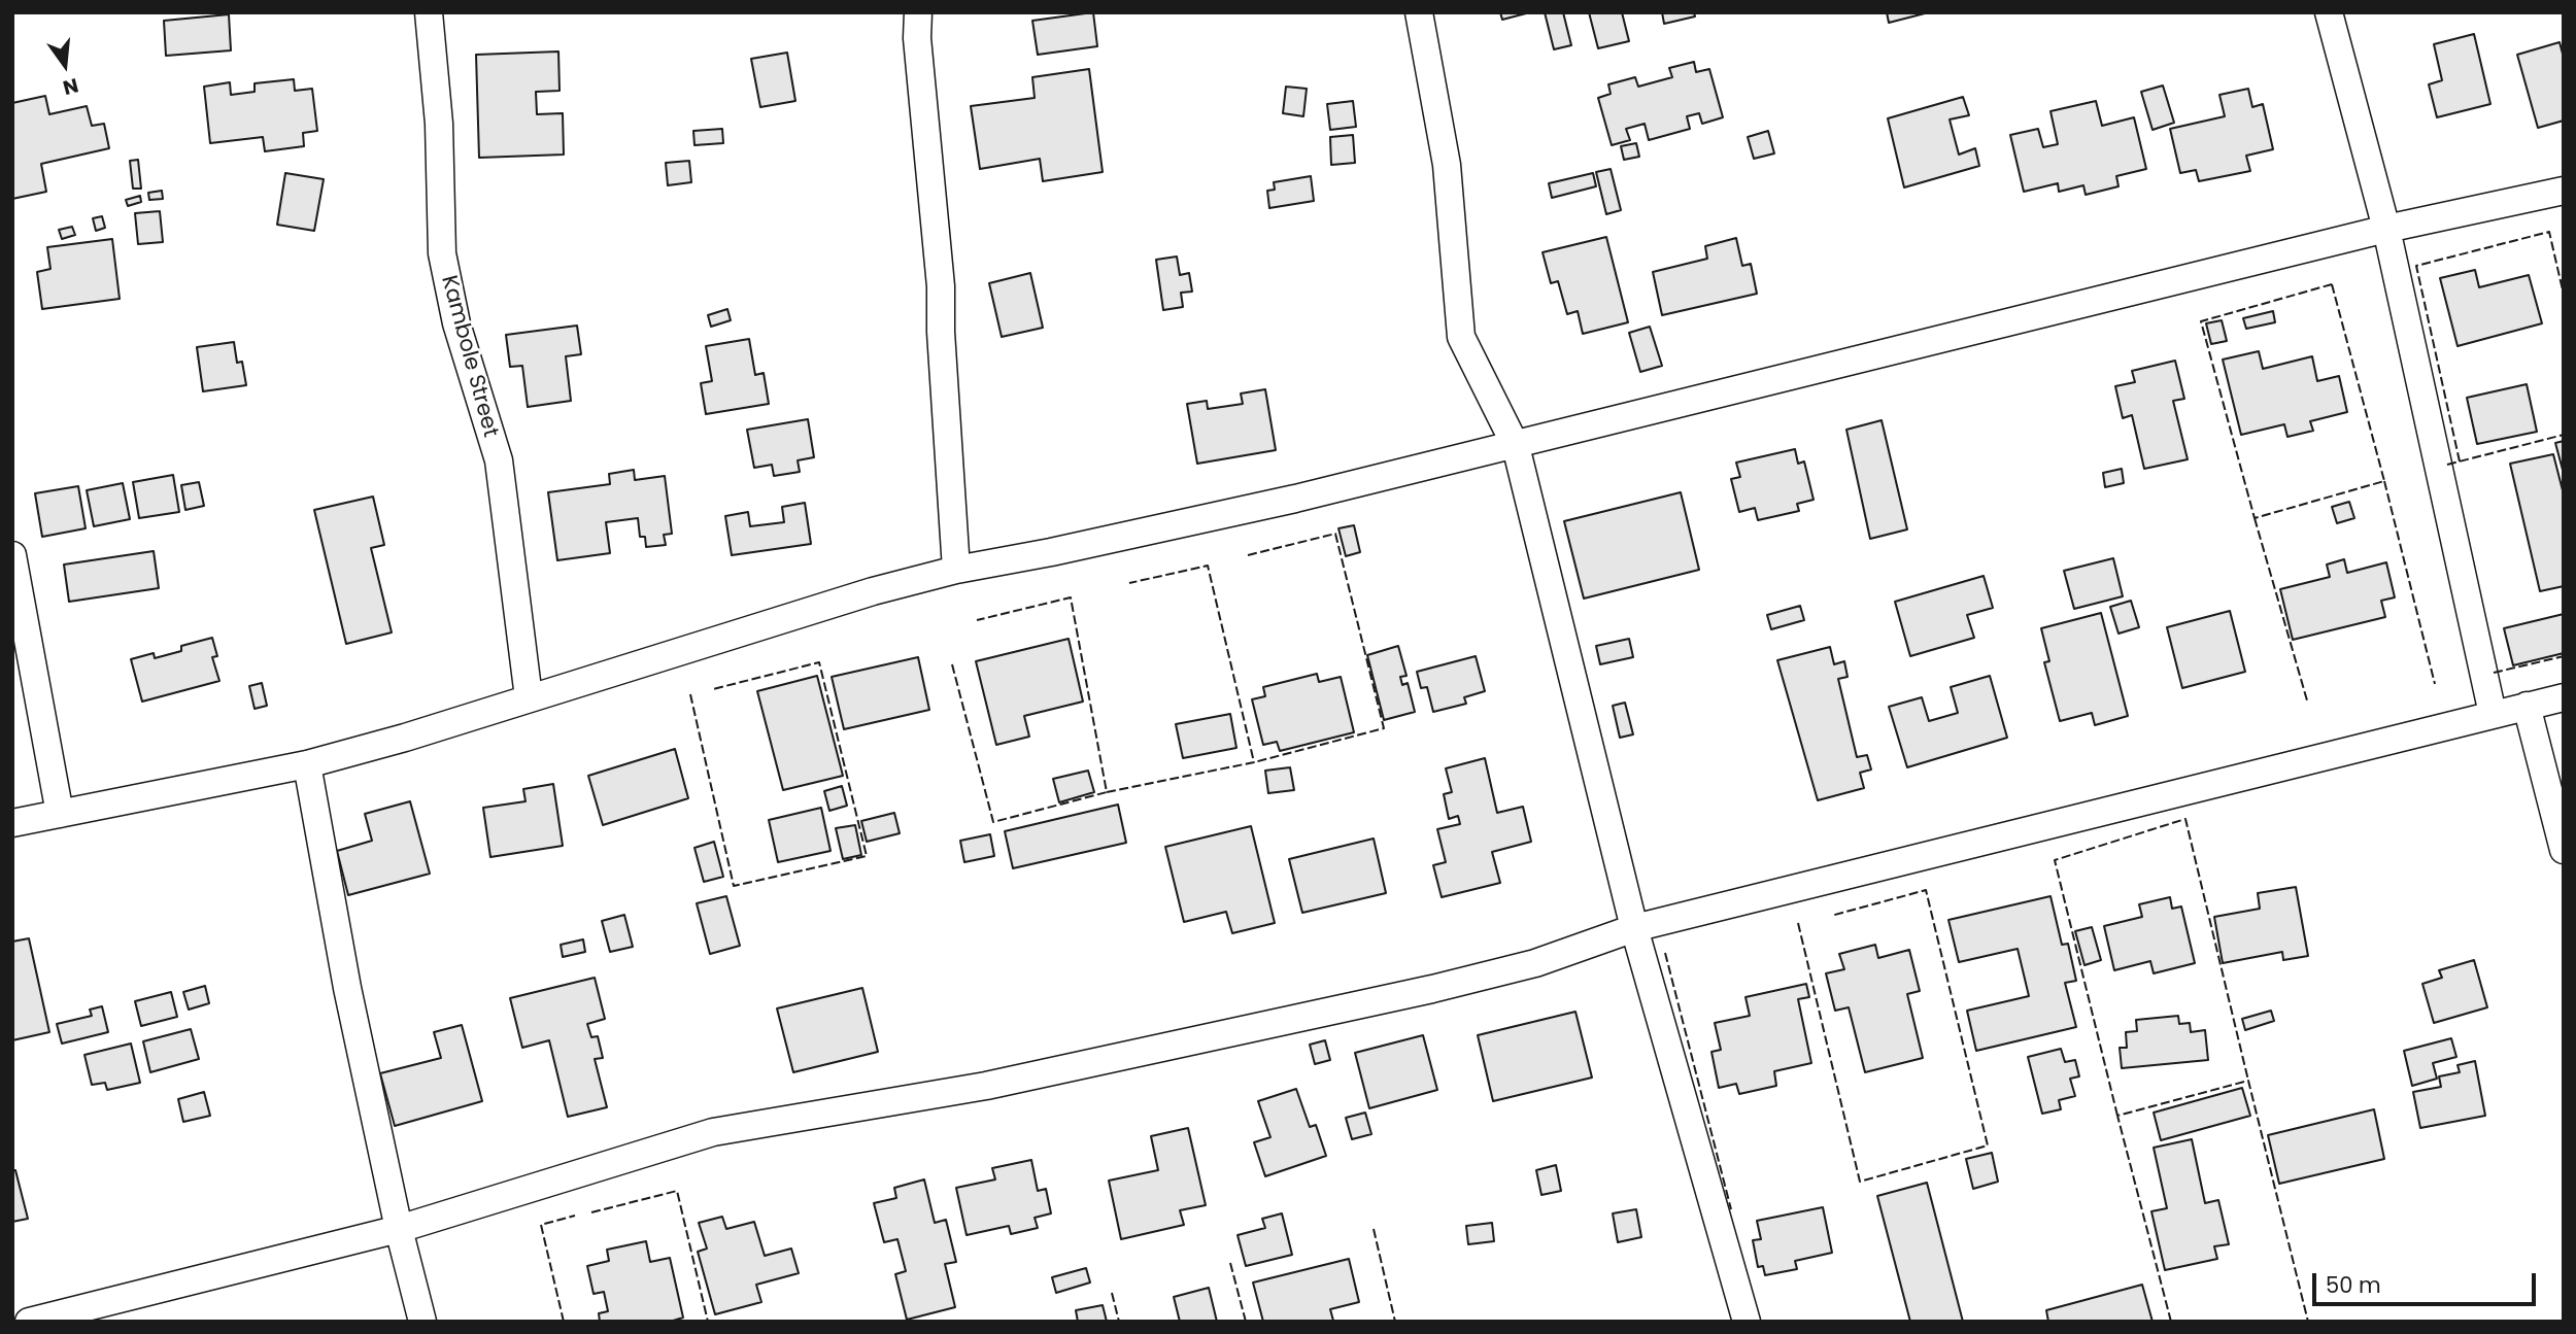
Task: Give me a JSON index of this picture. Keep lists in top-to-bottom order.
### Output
{
  "streets": {
    "street": ["Kambole Street"]
  },
  "scale_bar": "50 m",
  "north": "bottom"
}
